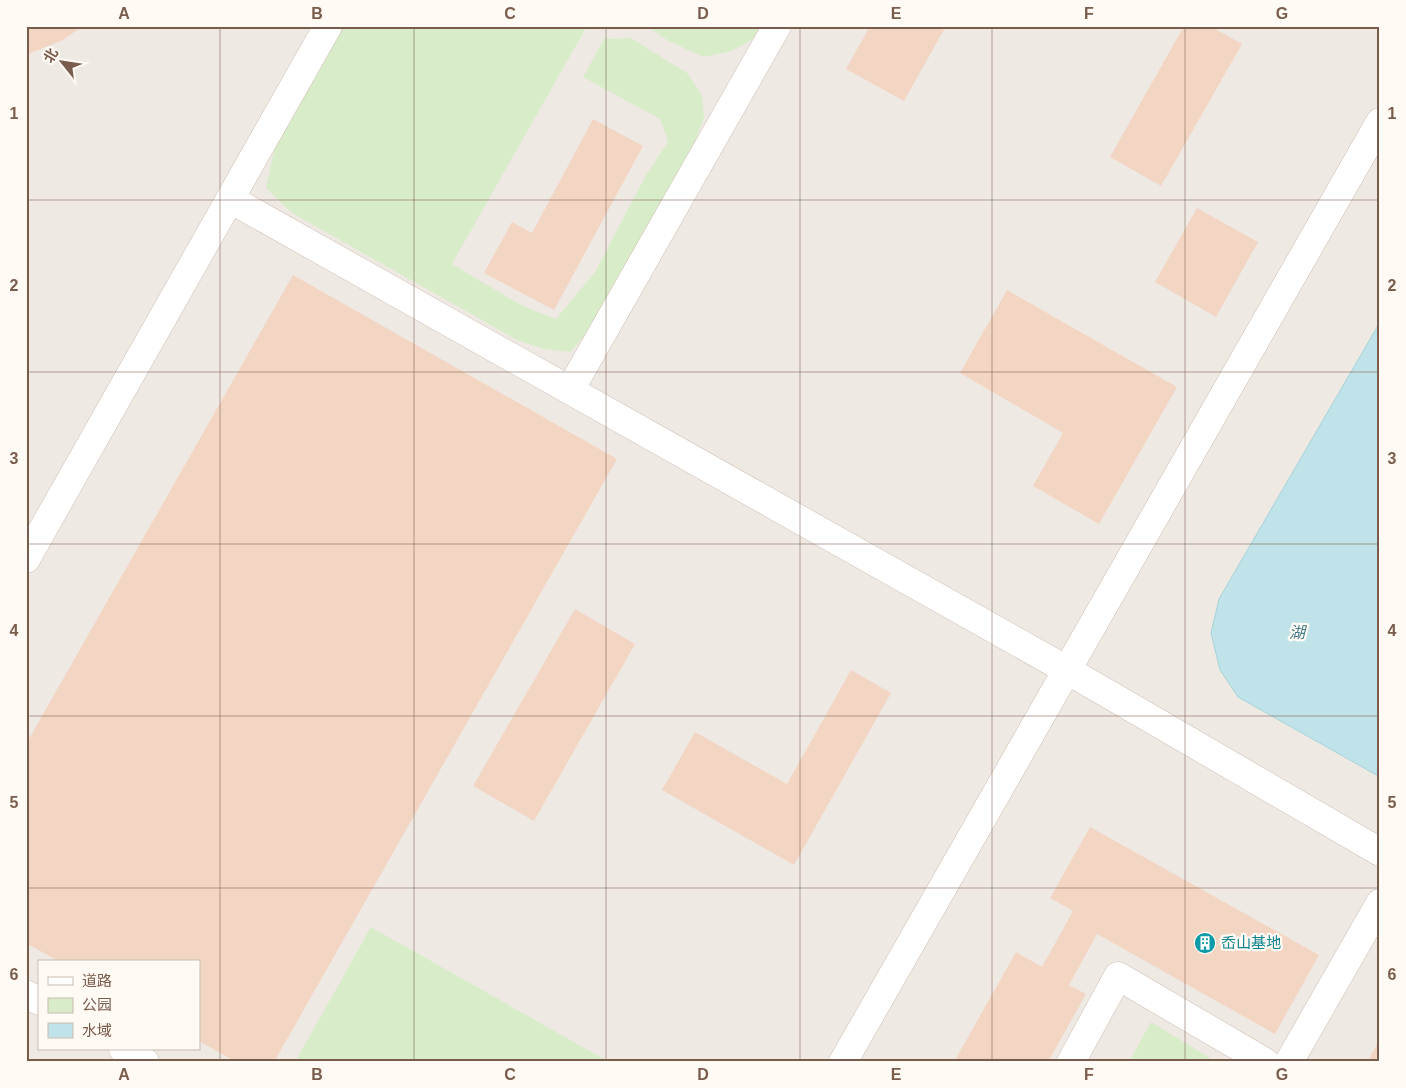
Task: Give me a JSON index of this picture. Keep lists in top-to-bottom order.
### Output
{
  "water": ["湖"],
  "places": {
    "building": ["岙山基地"]
  },
  "legend": ["道路", "公园", "水域"],
  "north": "top left",
  "grid": {
    "columns": [
      "A",
      "B",
      "C",
      "D",
      "E",
      "F",
      "G"
    ],
    "rows": [
      "1",
      "2",
      "3",
      "4",
      "5",
      "6"
    ]
  }
}
